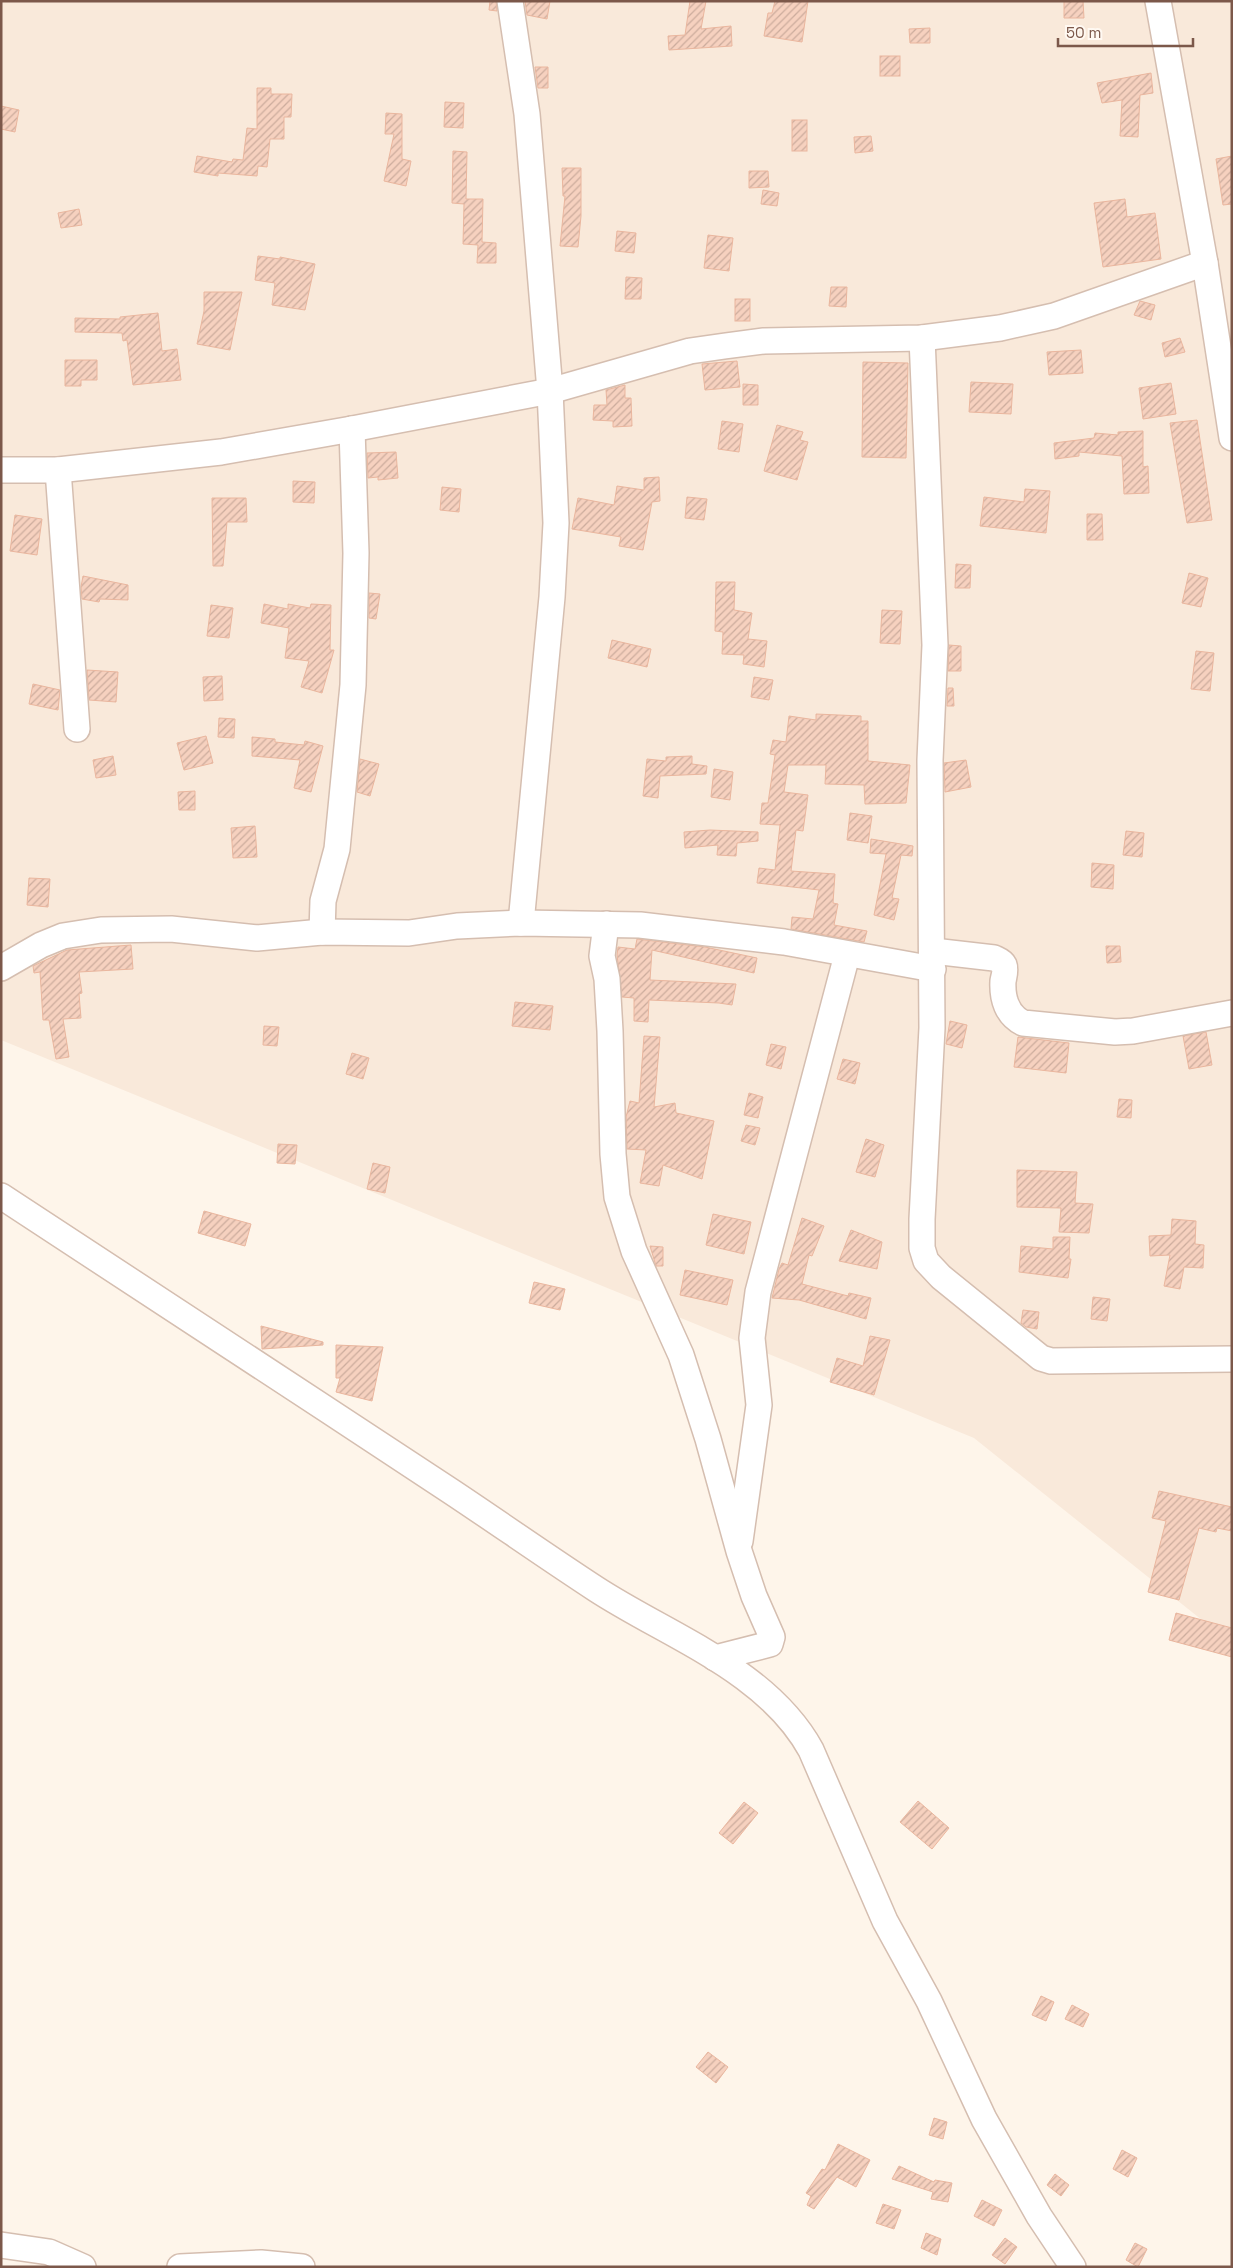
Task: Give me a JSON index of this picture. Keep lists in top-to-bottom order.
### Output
{
  "scale_bar": "50 m"
}
